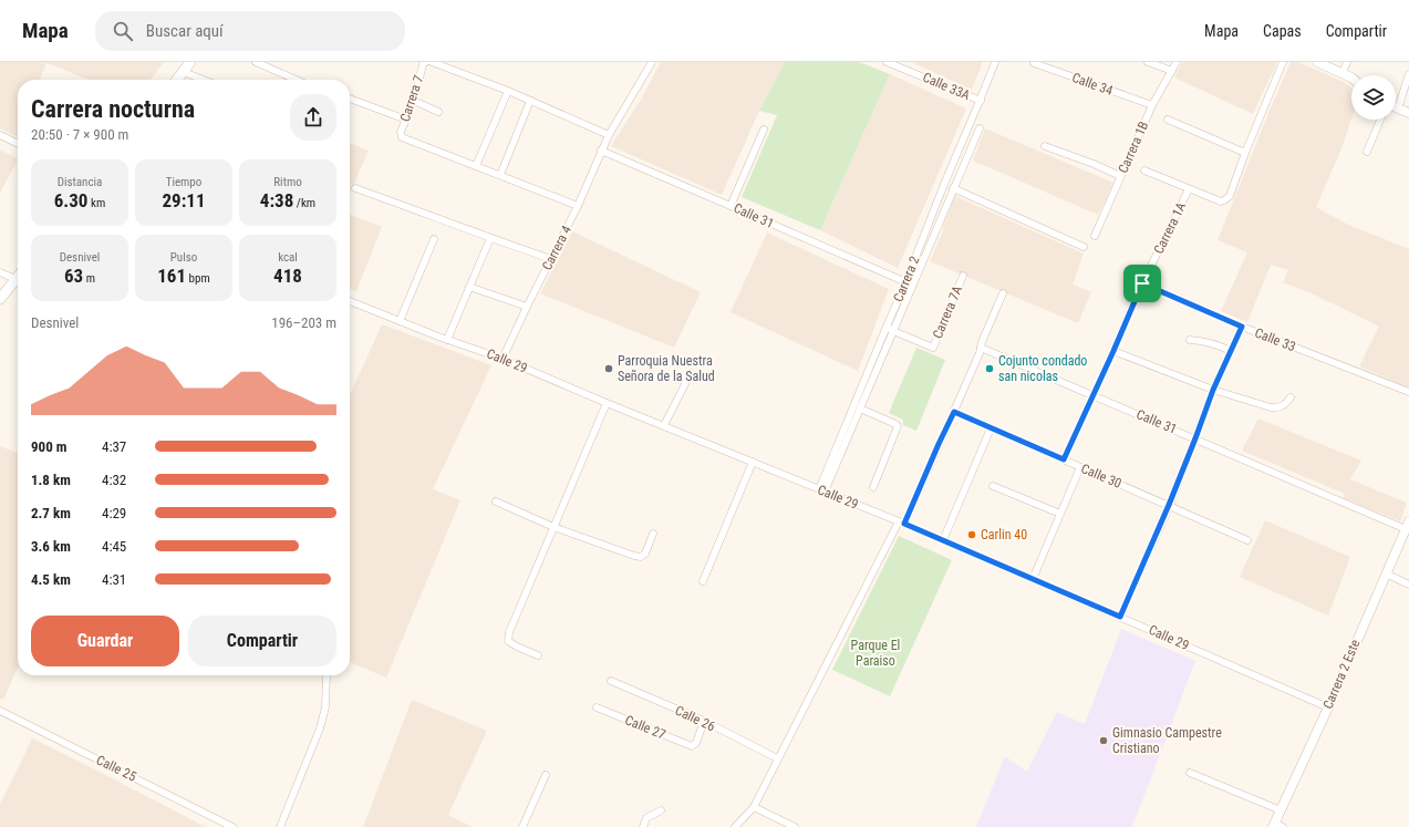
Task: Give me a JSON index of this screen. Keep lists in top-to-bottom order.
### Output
{
  "streets": {
    "street": [
      "Calle 34",
      "Calle 33A",
      "Carrera 7",
      "Carrera 1B",
      "Calle 31",
      "Carrera 1A",
      "Carrera 4",
      "Carrera 2",
      "Carrera 7A",
      "Calle 33",
      "Calle 29",
      "Calle 30",
      "Carrera 2 Este",
      "Calle 26",
      "Calle 27",
      "Calle 25"
    ]
  },
  "crossings": [
    ["Calle 34", "Carrera 1B"],
    ["Calle 33A", "Carrera 2"],
    ["Calle 31", "Carrera 1A"],
    ["Calle 31", "Carrera 4"],
    ["Calle 31", "Carrera 2"],
    ["Calle 31", "Carrera 2 Este"],
    ["Carrera 1A", "Calle 33"],
    ["Carrera 1A", "Calle 30"],
    ["Carrera 4", "Calle 29"],
    ["Carrera 2", "Calle 29"],
    ["Calle 29", "Carrera 2 Este"],
    ["Calle 26", "Calle 27"]
  ],
  "parks": ["Parque El Paraiso"],
  "places": [
    "Parroquia Nuestra Señora de la Salud",
    "Cojunto condado san nicolas",
    "Carlin 40",
    "Gimnasio Campestre Cristiano"
  ],
  "page": {
    "header": "Mapa",
    "search": "Buscar aquí",
    "nav": ["Mapa", "Capas", "Compartir"],
    "heading": ["Carrera nocturna", "20:50 · 7 × 900 m"],
    "stats": [
      ["Distancia", "6.30 km"],
      ["Tiempo", "29:11"],
      ["Ritmo", "4:38 /km"],
      ["Desnivel", "63 m"],
      ["Pulso", "161 bpm"],
      ["kcal", "418"]
    ],
    "chart": ["Desnivel", "196–203 m"],
    "list": [
      {
        "name": "900 m",
        "note": "4:37"
      },
      {
        "name": "1.8 km",
        "note": "4:32"
      },
      {
        "name": "2.7 km",
        "note": "4:29"
      },
      {
        "name": "3.6 km",
        "note": "4:45"
      },
      {
        "name": "4.5 km",
        "note": "4:31"
      }
    ],
    "buttons": ["Guardar", "Compartir"]
  }
}
